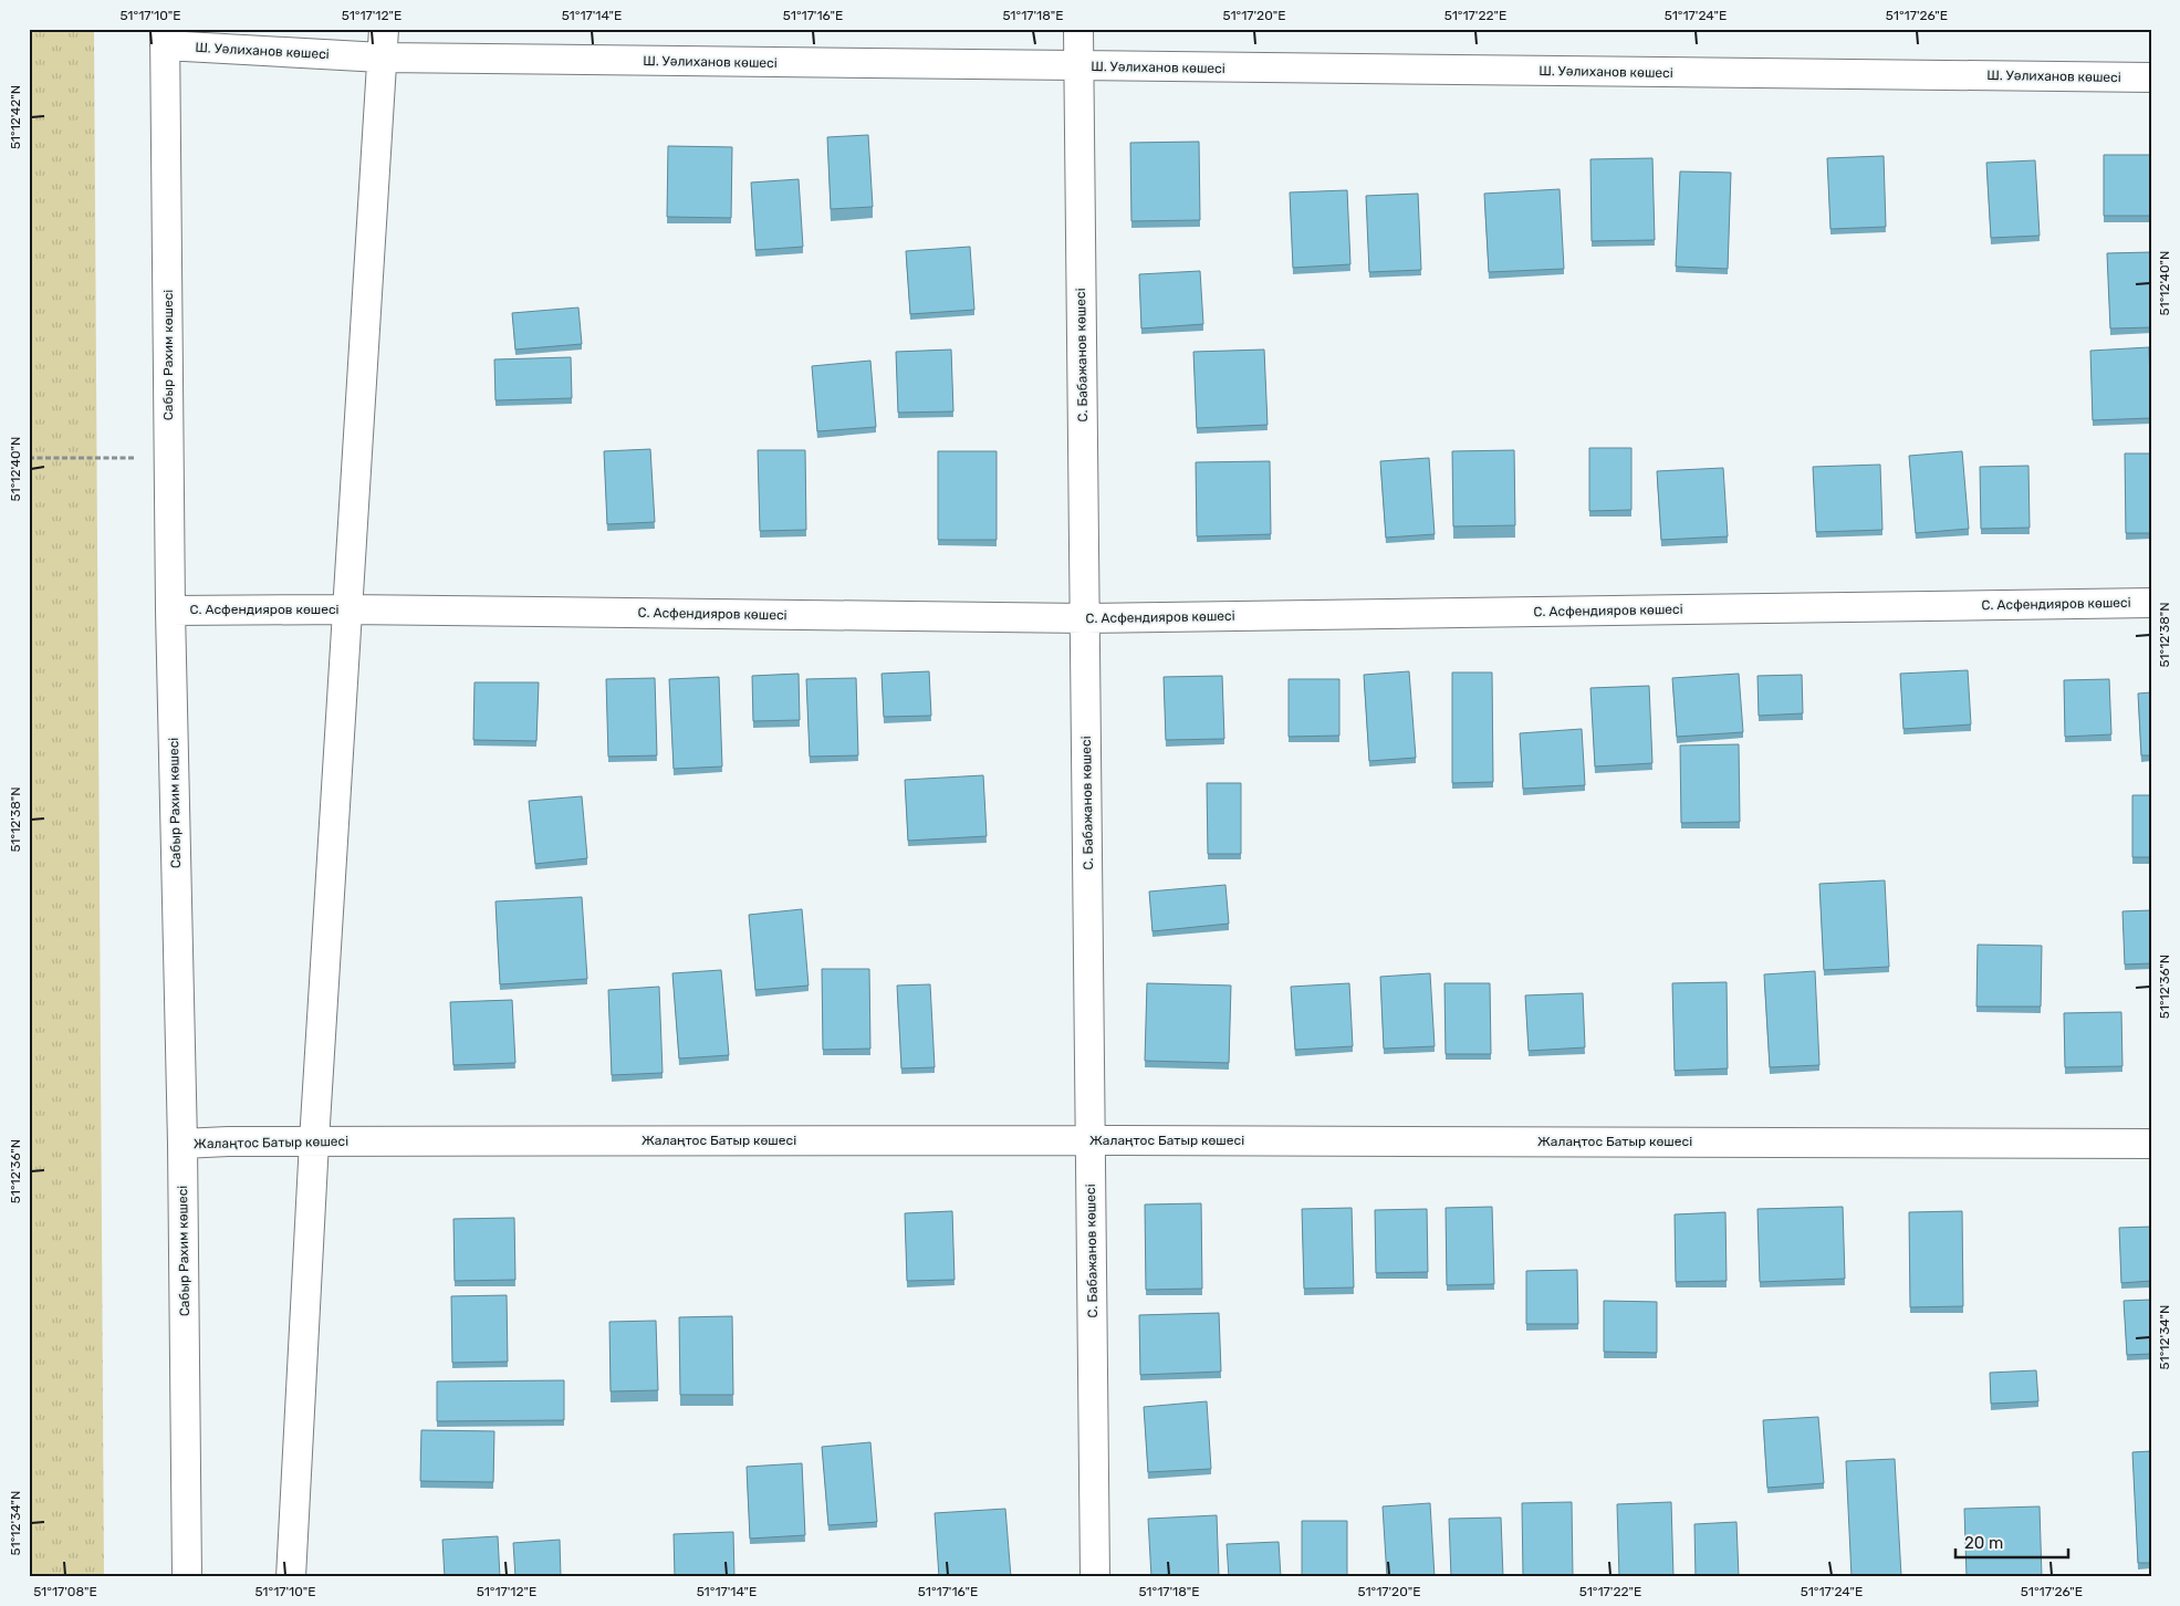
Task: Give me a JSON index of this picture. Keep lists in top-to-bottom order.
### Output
{
  "streets": {
    "street": [
      "Ш. Уәлиханов көшесі",
      "Сабыр Рахим көшесі",
      "С. Бабажанов көшесі",
      "С. Асфендияров көшесі",
      "Жалаңтос Батыр көшесі"
    ]
  },
  "crossings": [
    ["Ш. Уәлиханов көшесі", "Сабыр Рахим көшесі"],
    ["Ш. Уәлиханов көшесі", "С. Бабажанов көшесі"],
    ["Сабыр Рахим көшесі", "С. Асфендияров көшесі"],
    ["Сабыр Рахим көшесі", "Жалаңтос Батыр көшесі"],
    ["С. Бабажанов көшесі", "С. Асфендияров көшесі"],
    ["С. Бабажанов көшесі", "Жалаңтос Батыр көшесі"]
  ],
  "scale_bar": "20 m",
  "coordinates": [
    "51°17'10\"E",
    "51°17'12\"E",
    "51°17'14\"E",
    "51°17'16\"E",
    "51°17'18\"E",
    "51°17'20\"E",
    "51°17'22\"E",
    "51°17'24\"E",
    "51°17'26\"E",
    "51°12'42\"N",
    "51°12'40\"N",
    "51°12'38\"N",
    "51°12'36\"N",
    "51°12'34\"N",
    "51°17'08\"E"
  ]
}
